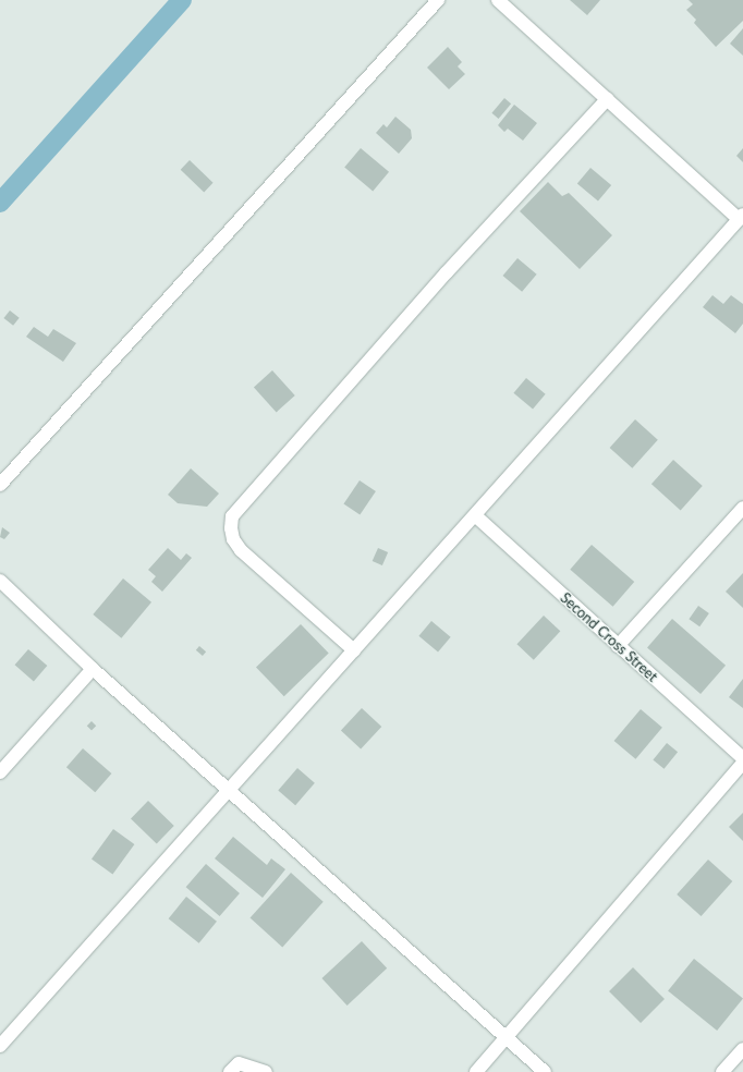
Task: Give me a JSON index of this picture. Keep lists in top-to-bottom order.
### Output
{
  "streets": {
    "street": ["Second Cross Street"]
  }
}
